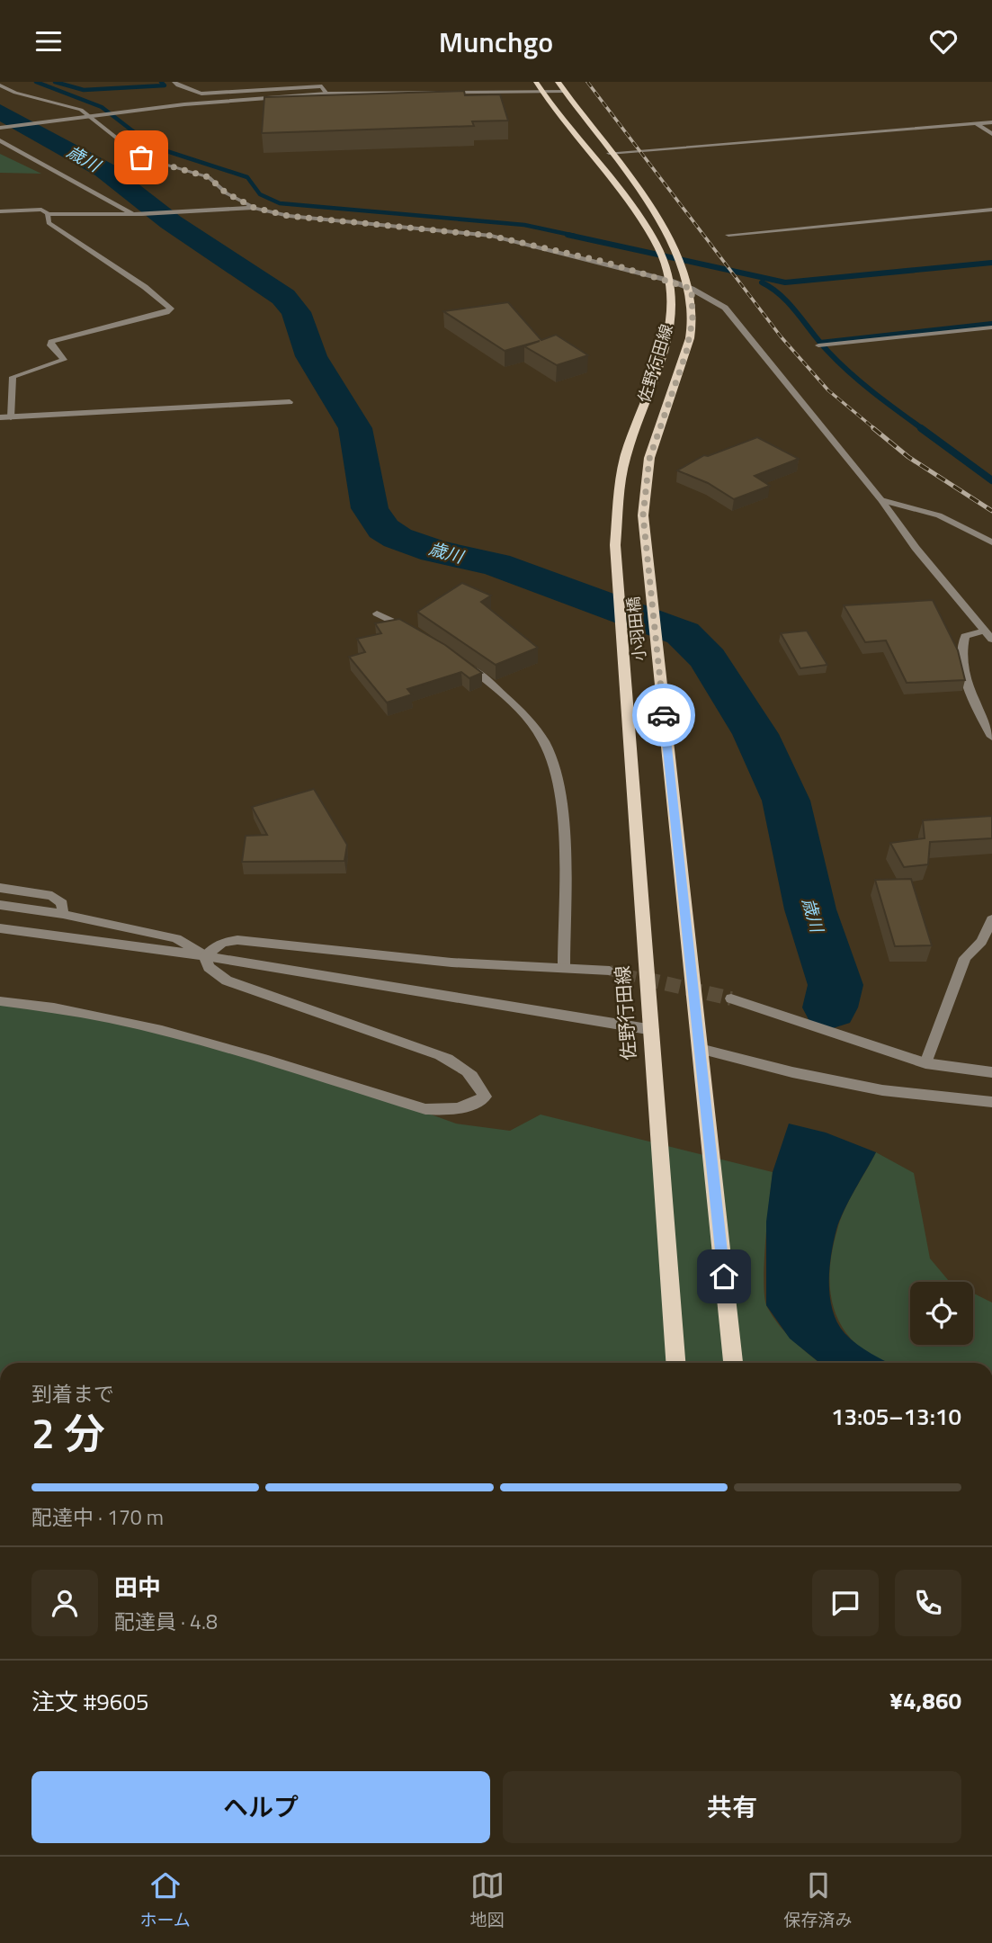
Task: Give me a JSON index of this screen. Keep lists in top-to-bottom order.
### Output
{
  "streets": {
    "main road": ["佐野行田線", "小羽田橋"]
  },
  "crossings": [
    ["佐野行田線", "小羽田橋"]
  ],
  "water": ["歳川"],
  "page": {
    "header": "Munchgo",
    "heading": ["2 分", "到着まで", "13:05–13:10"],
    "panel": [
      "田中",
      "配達員 · 4.8",
      "注文 #9605",
      "¥4,860"
    ],
    "bar": "配達中 · 170 m",
    "buttons": ["ヘルプ", "共有"],
    "tabs": ["ホーム", "地図", "保存済み"]
  }
}
